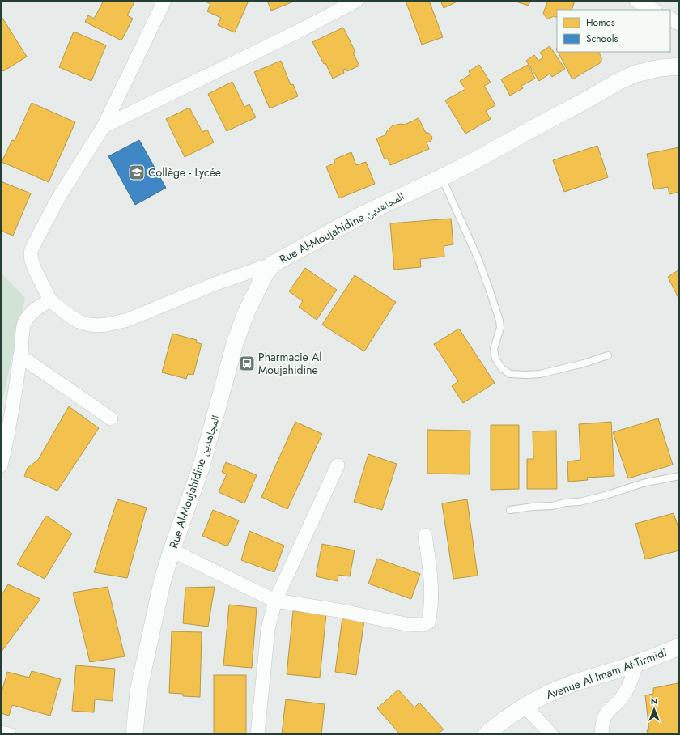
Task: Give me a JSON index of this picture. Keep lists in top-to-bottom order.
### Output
{
  "streets": {
    "street": ["Rue Al-Moujahidine المجاهدين", "Avenue Al Imam At-Tirmidi"]
  },
  "places": {
    "school or university": ["Collège - Lycée"],
    "bus stop": ["Pharmacie Al Moujahidine"]
  },
  "legend": ["Homes", "Schools"],
  "north": "top"
}
